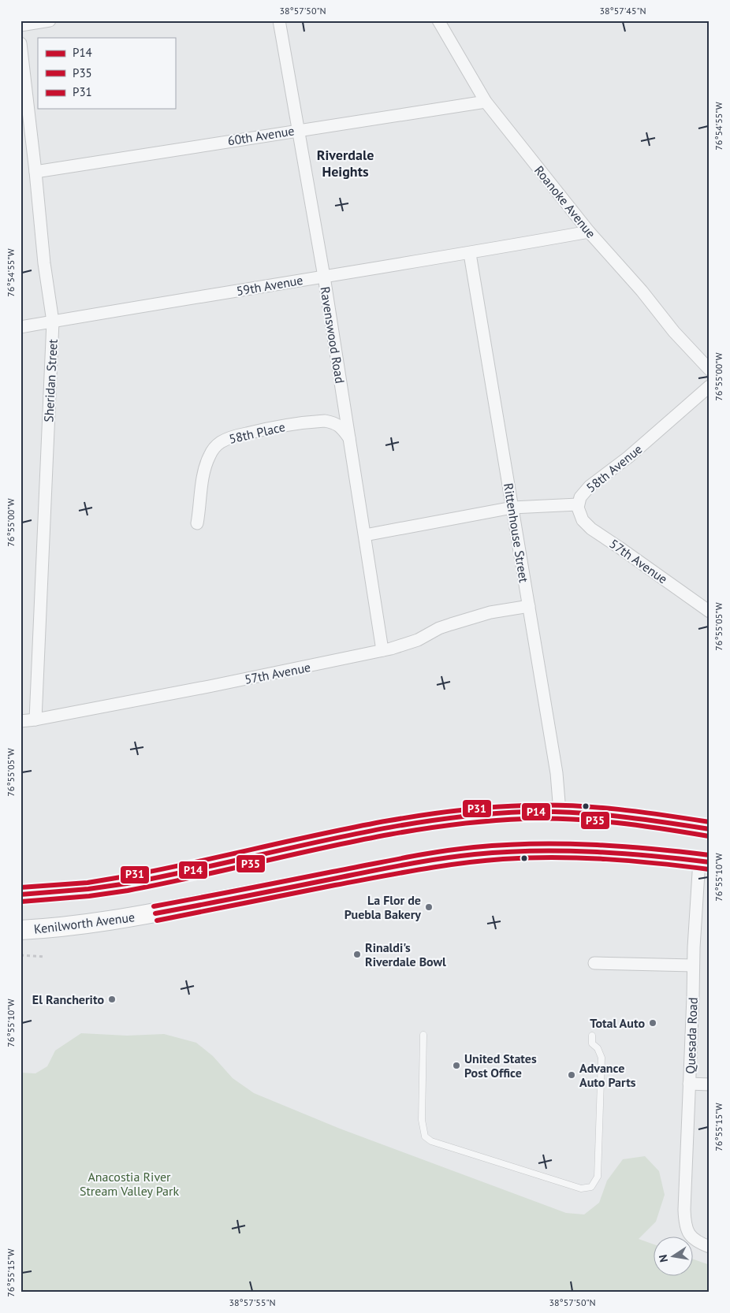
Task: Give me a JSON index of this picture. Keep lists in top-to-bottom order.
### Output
{
  "streets": {
    "main road": ["Kenilworth Avenue"],
    "street": [
      "60th Avenue",
      "Roanoke Avenue",
      "59th Avenue",
      "Ravenswood Road",
      "Sheridan Street",
      "58th Place",
      "58th Avenue",
      "Rittenhouse Street",
      "57th Avenue",
      "Quesada Road"
    ]
  },
  "crossings": [
    ["60th Avenue", "Roanoke Avenue"],
    ["60th Avenue", "Ravenswood Road"],
    ["60th Avenue", "Sheridan Street"],
    ["Roanoke Avenue", "59th Avenue"],
    ["59th Avenue", "Ravenswood Road"],
    ["59th Avenue", "Sheridan Street"],
    ["59th Avenue", "Rittenhouse Street"],
    ["Ravenswood Road", "58th Place"],
    ["Ravenswood Road", "58th Avenue"],
    ["Ravenswood Road", "57th Avenue"],
    ["Sheridan Street", "57th Avenue"],
    ["58th Avenue", "Rittenhouse Street"],
    ["58th Avenue", "57th Avenue"],
    ["Rittenhouse Street", "57th Avenue"],
    ["Kenilworth Avenue", "Quesada Road"]
  ],
  "districts": ["Riverdale Heights"],
  "parks": ["Anacostia River Stream Valley Park"],
  "places": [
    "La Flor de Puebla Bakery",
    "Rinaldi's Riverdale Bowl",
    "El Rancherito",
    "Total Auto",
    "United States Post Office",
    "Advance Auto Parts"
  ],
  "lines": ["transit line P31", "transit line P14", "transit line P35"],
  "legend": ["P14", "P35", "P31"],
  "north": "left",
  "coordinates": [
    "38°57'50\"N",
    "38°57'45\"N",
    "76°54'55\"W",
    "76°55'00\"W",
    "76°55'05\"W",
    "76°55'10\"W",
    "76°55'15\"W",
    "38°57'55\"N"
  ]
}
